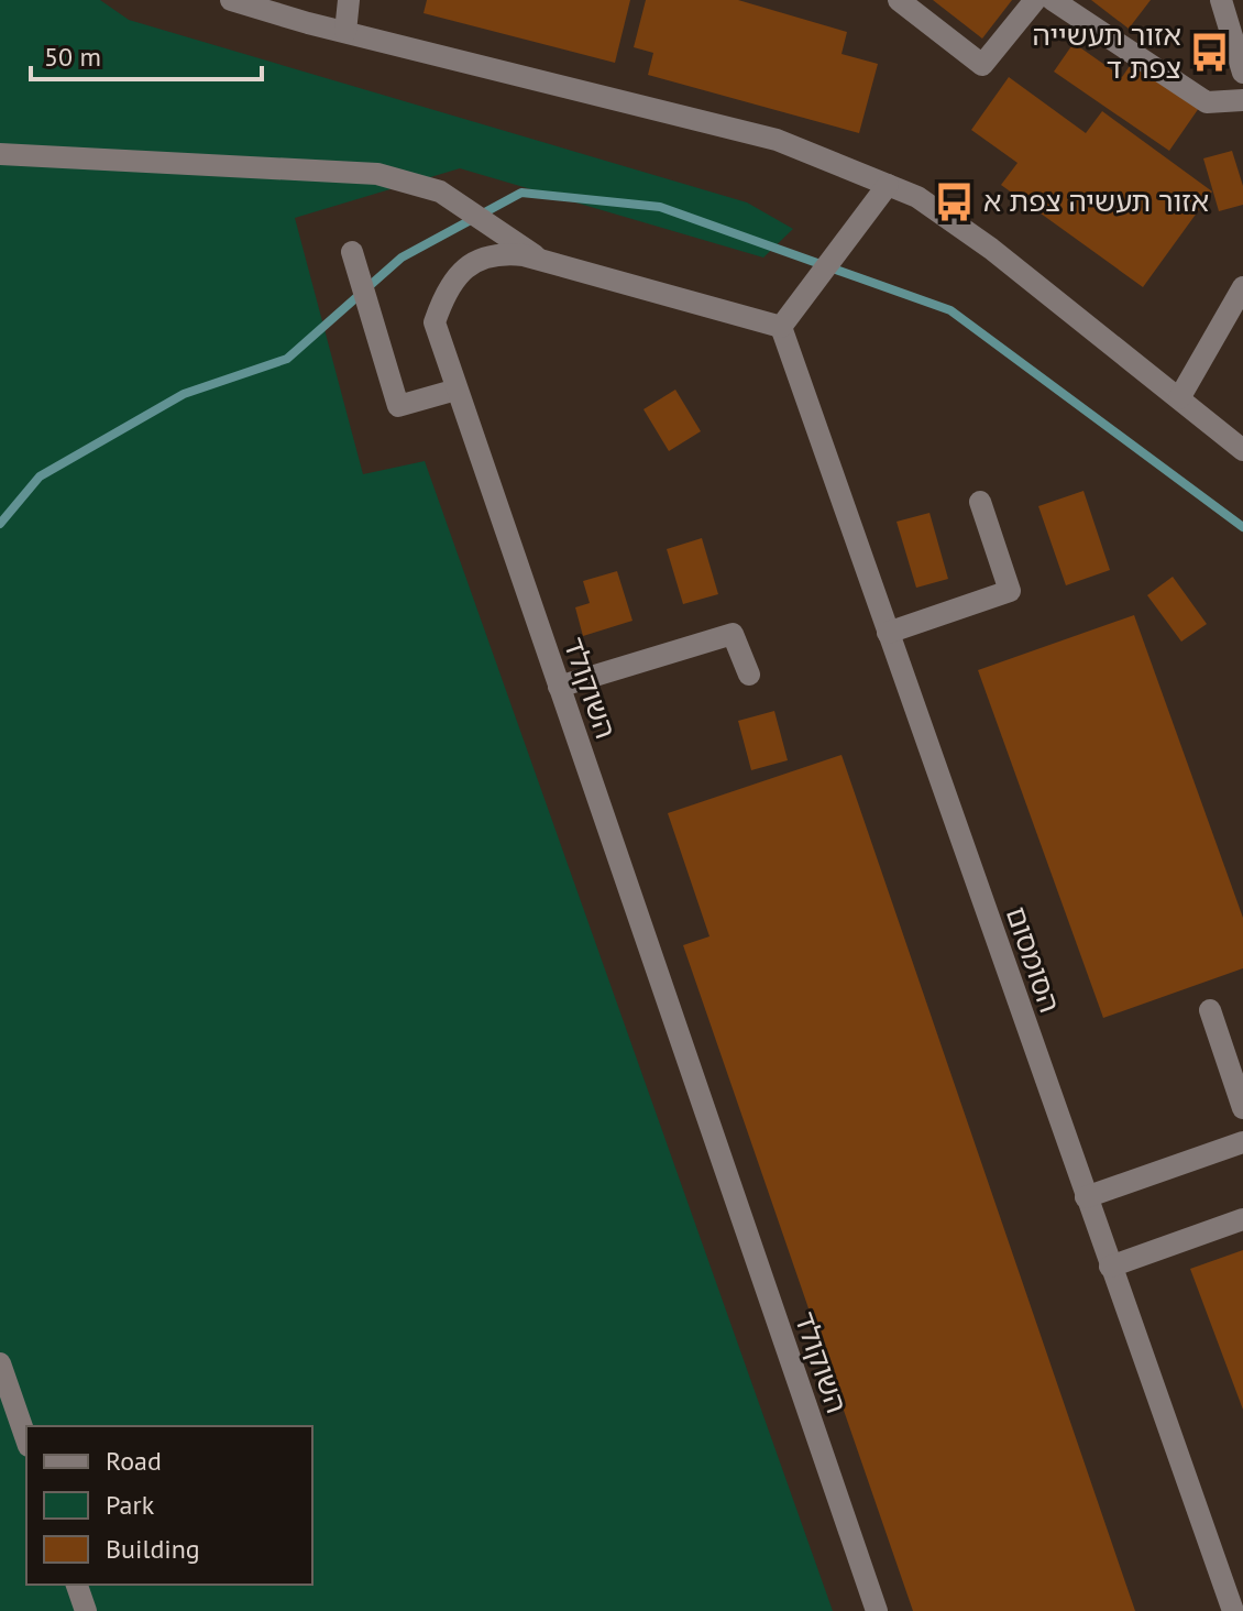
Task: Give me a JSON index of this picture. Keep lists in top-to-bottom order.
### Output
{
  "streets": {
    "street": ["השוקולד", "הסומסום"]
  },
  "crossings": [
    ["השוקולד", "הסומסום"]
  ],
  "places": {
    "bus stop": ["אזור תעשייה צפת ד", "אזור תעשיה צפת א"]
  },
  "legend": ["Road", "Park", "Building"],
  "scale_bar": "50 m"
}
